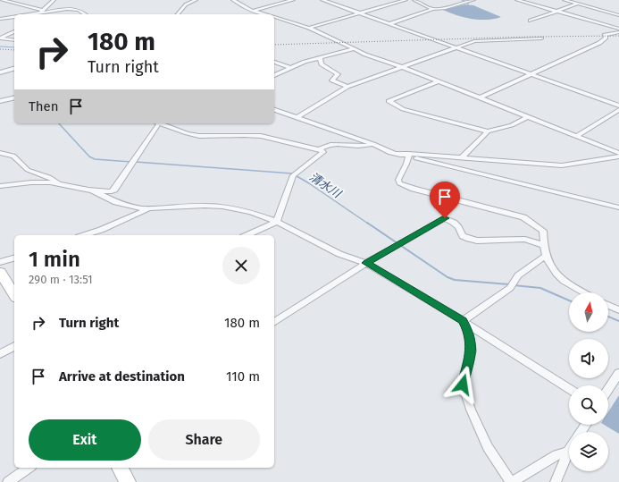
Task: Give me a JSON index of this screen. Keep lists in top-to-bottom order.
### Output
{
  "water": ["清水川"],
  "north": "top",
  "page": {
    "turn": ["180 m", "Turn right"],
    "then": "Then",
    "heading": ["1 min", "290 m · 13:51"],
    "list": [
      {
        "name": "Turn right",
        "value": "180 m"
      },
      {
        "name": "Arrive at destination",
        "value": "110 m"
      }
    ],
    "buttons": ["Exit", "Share"]
  }
}
